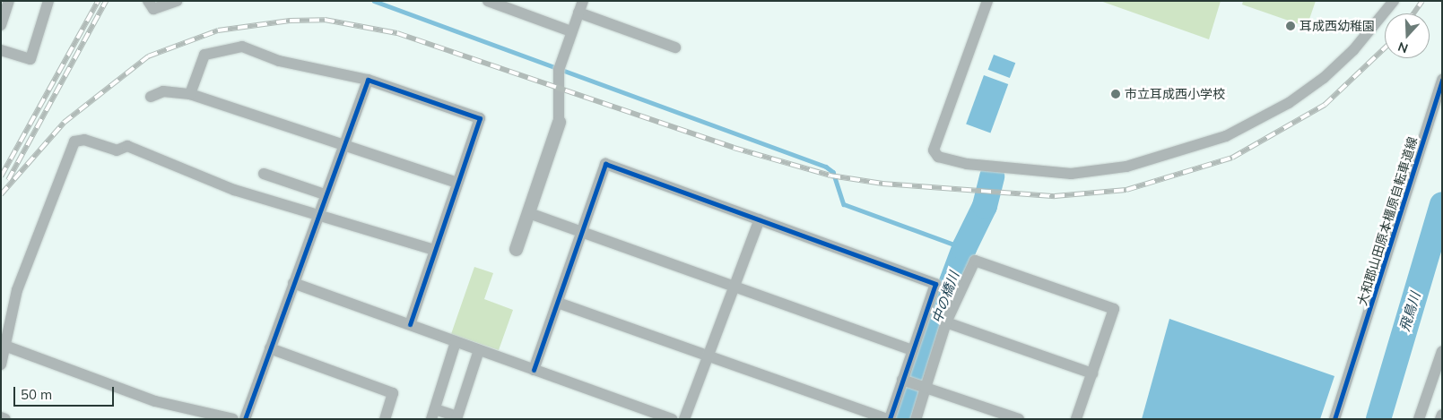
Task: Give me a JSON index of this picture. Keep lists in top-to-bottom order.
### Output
{
  "streets": {
    "street": ["大和郡山田原本橿原自転車道線"]
  },
  "water": ["中の橋川", "飛鳥川"],
  "places": ["耳成西幼稚園", "市立耳成西小学校"],
  "scale_bar": "50 m",
  "north": "bottom"
}
